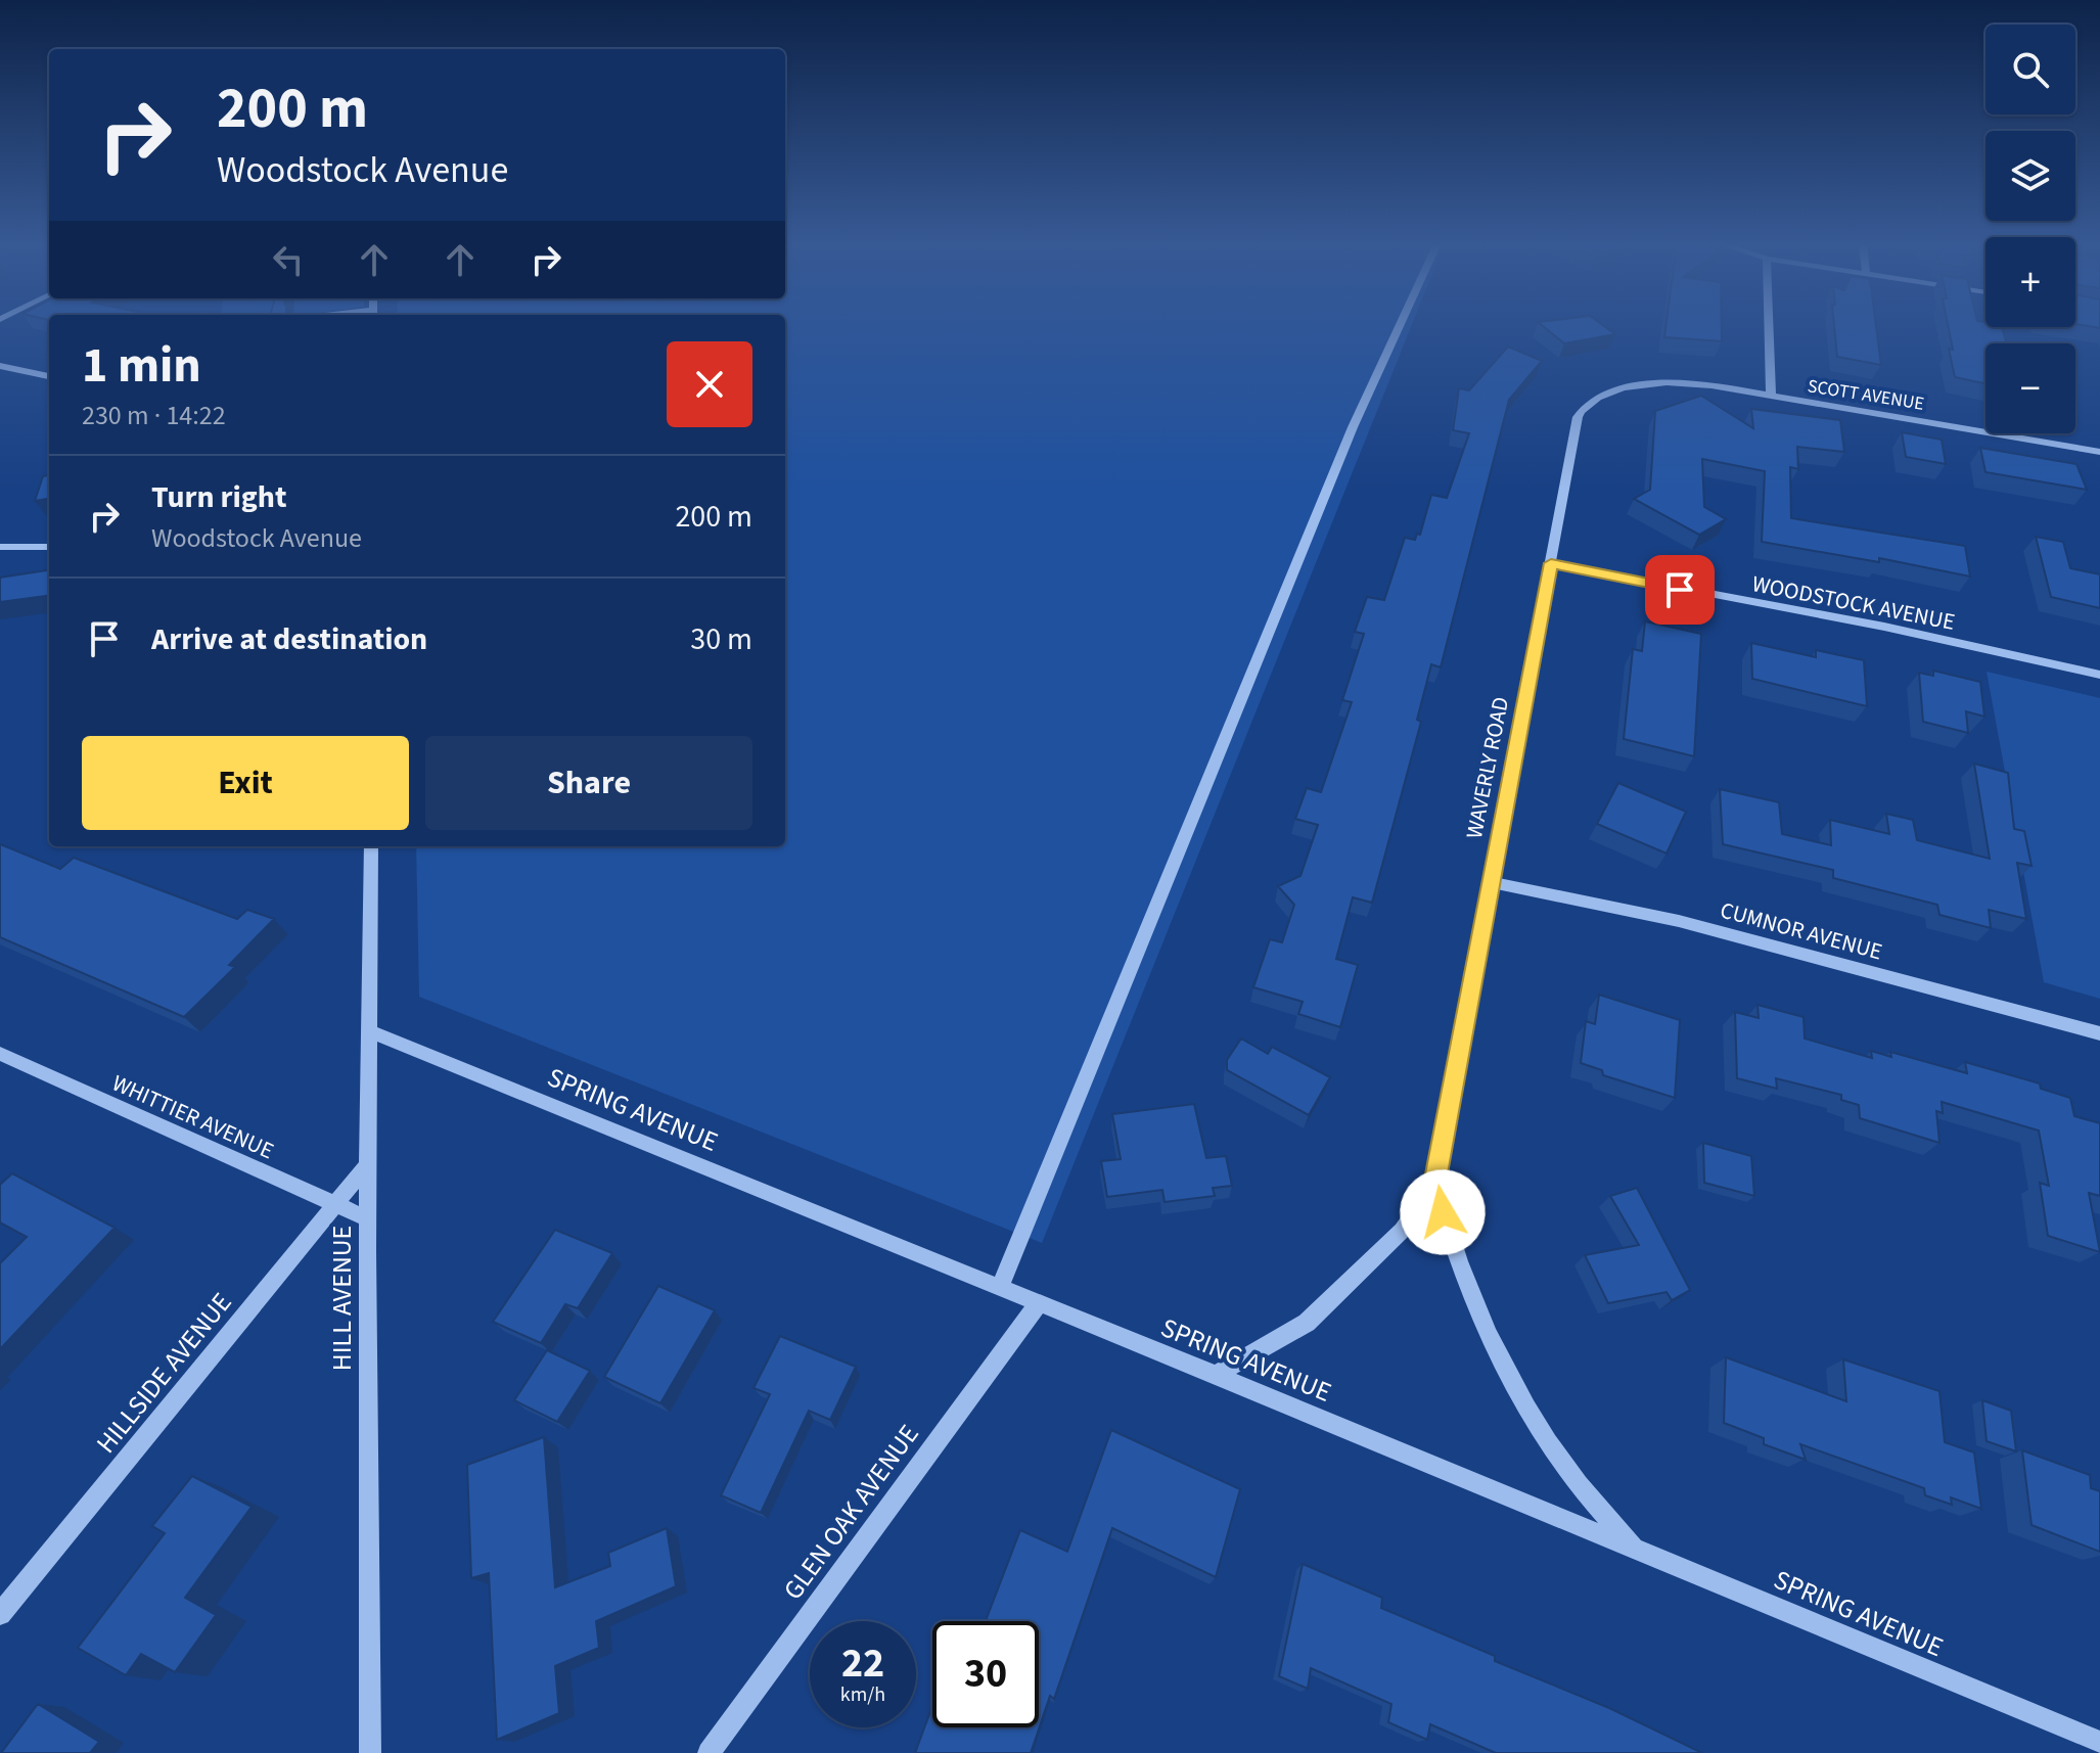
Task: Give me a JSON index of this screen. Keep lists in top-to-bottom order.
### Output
{
  "streets": {
    "street": [
      "SCOTT AVENUE",
      "WOODSTOCK AVENUE",
      "WAVERLY ROAD",
      "CUMNOR AVENUE",
      "SPRING AVENUE",
      "WHITTIER AVENUE",
      "HILL AVENUE",
      "HILLSIDE AVENUE",
      "GLEN OAK AVENUE"
    ]
  },
  "crossings": [
    ["SCOTT AVENUE", "WAVERLY ROAD"],
    ["WOODSTOCK AVENUE", "WAVERLY ROAD"],
    ["WAVERLY ROAD", "CUMNOR AVENUE"],
    ["WAVERLY ROAD", "SPRING AVENUE"],
    ["SPRING AVENUE", "HILL AVENUE"],
    ["SPRING AVENUE", "GLEN OAK AVENUE"],
    ["WHITTIER AVENUE", "HILL AVENUE"],
    ["WHITTIER AVENUE", "HILLSIDE AVENUE"],
    ["HILL AVENUE", "HILLSIDE AVENUE"]
  ],
  "page": {
    "map_buttons": ["+", "−"],
    "turn": ["200 m", "Woodstock Avenue"],
    "heading": ["1 min", "230 m · 14:22"],
    "list": [
      {
        "name": "Turn right",
        "note": "Woodstock Avenue",
        "value": "200 m"
      },
      {
        "name": "Arrive at destination",
        "value": "30 m"
      }
    ],
    "buttons": ["Exit", "Share"],
    "speed": "22 km/h",
    "limit": "30"
  }
}
